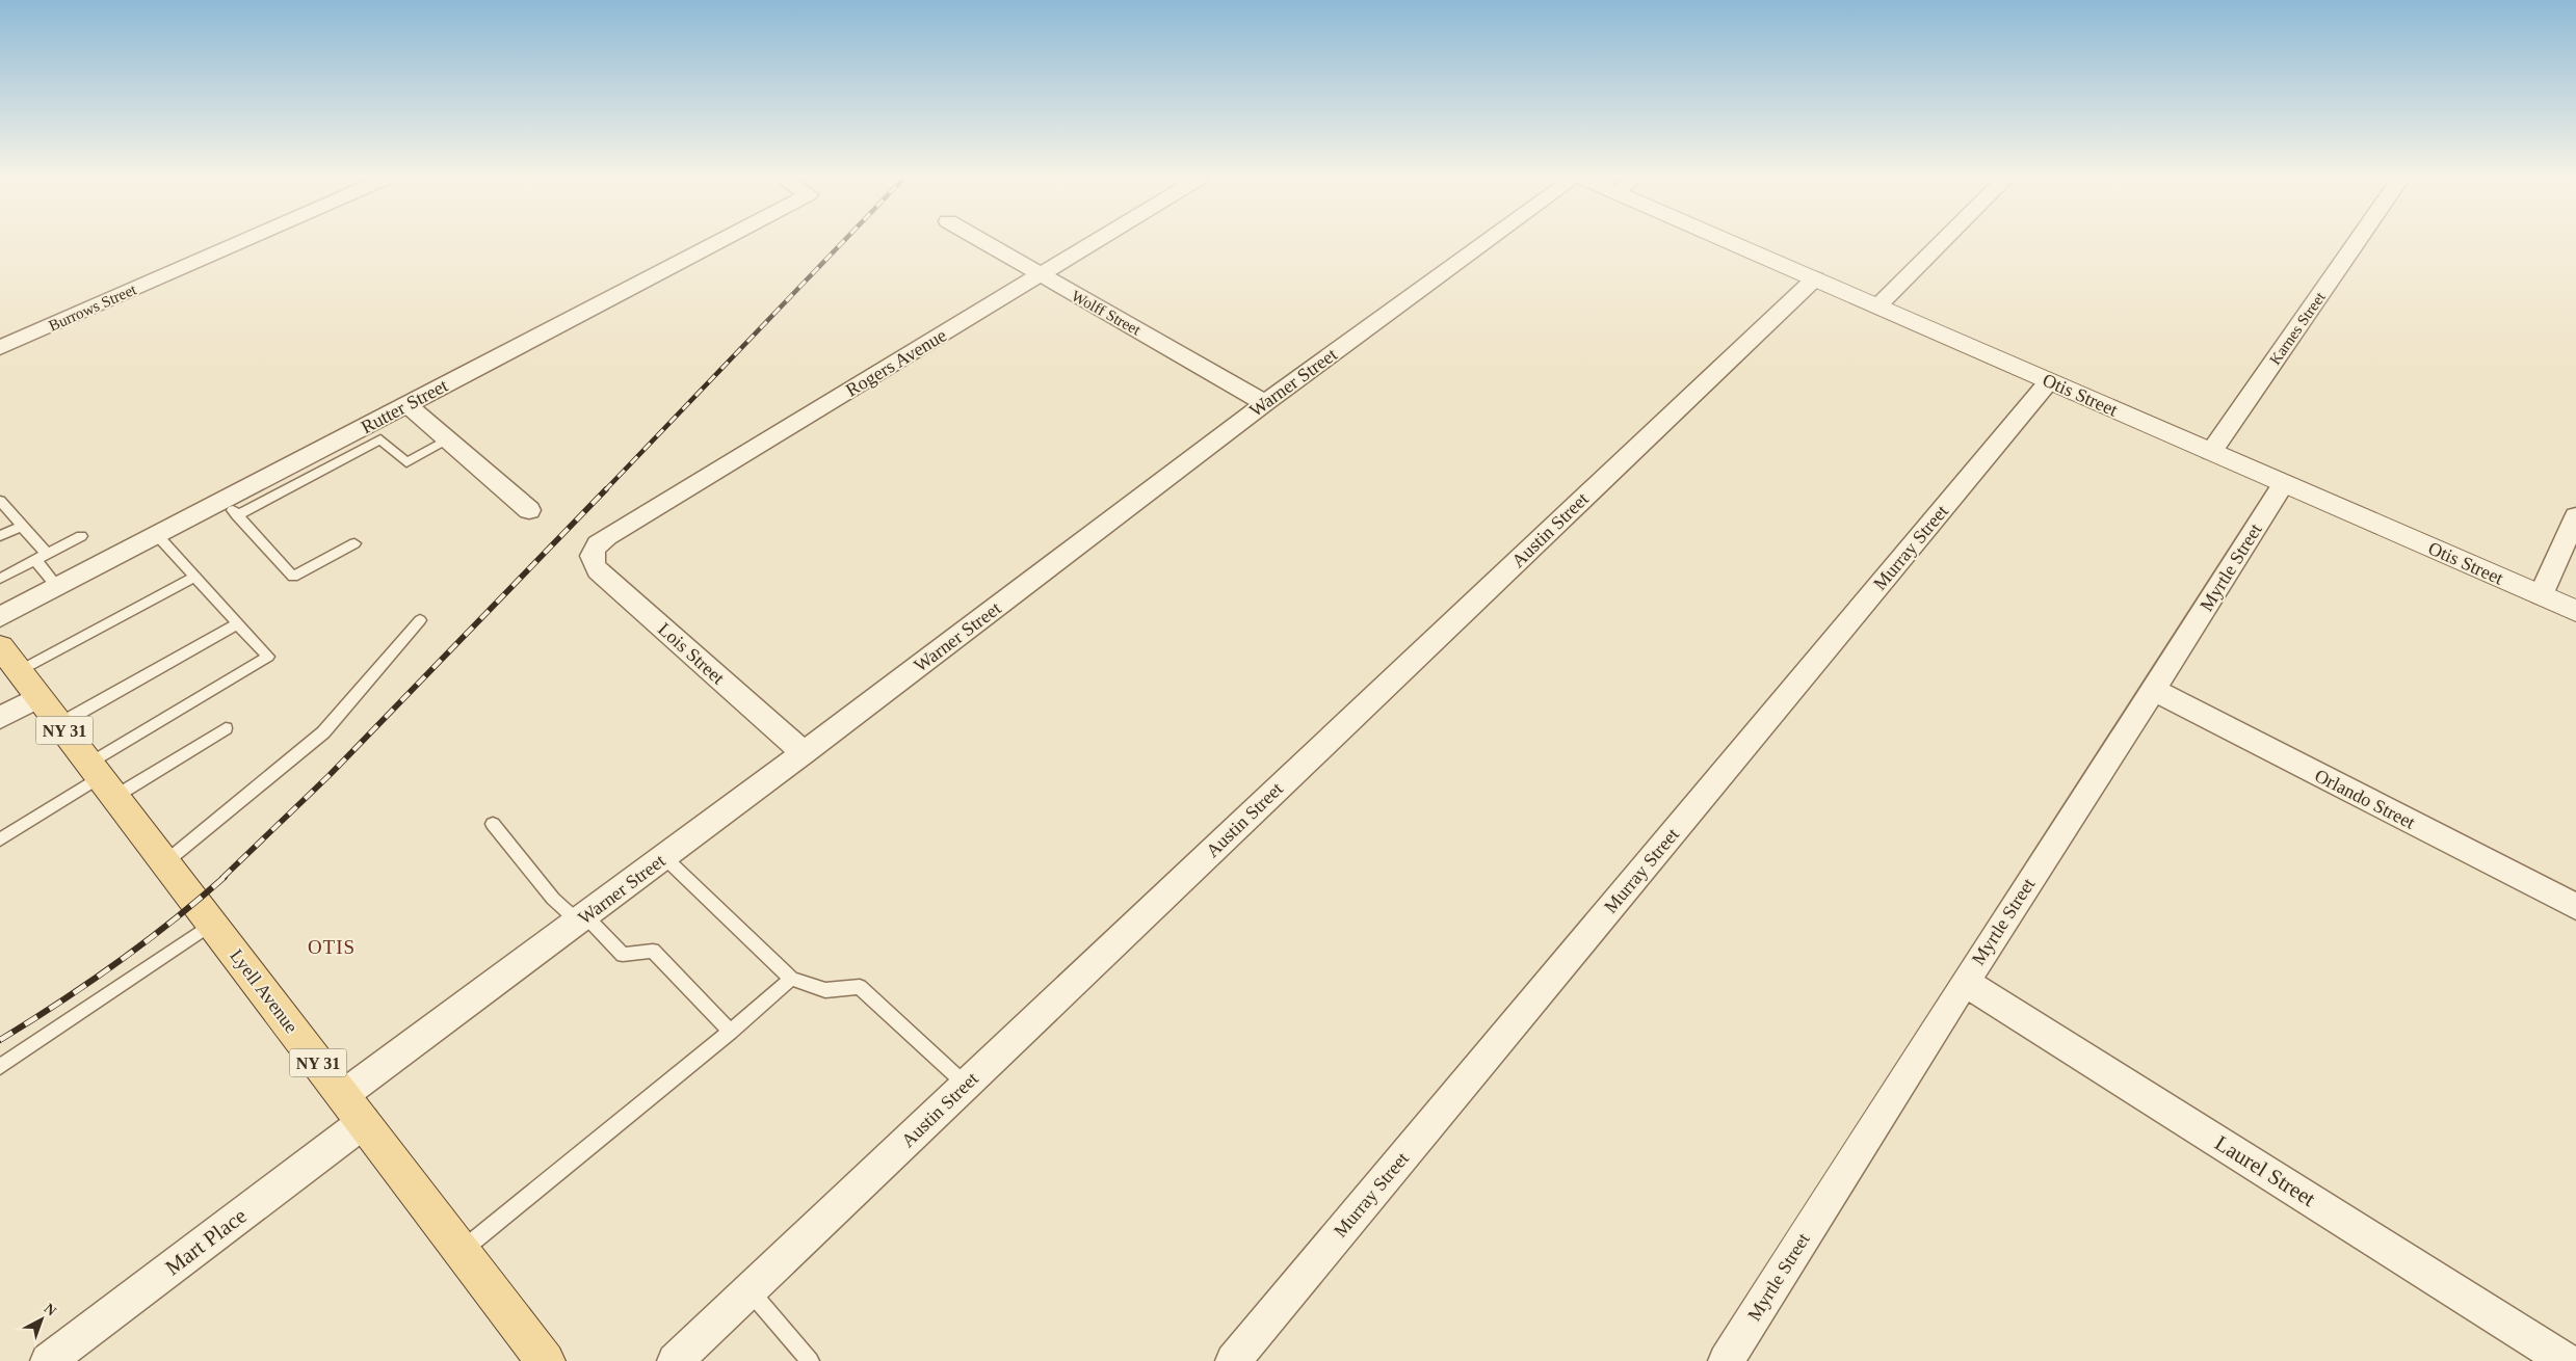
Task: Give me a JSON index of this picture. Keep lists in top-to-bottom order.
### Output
{
  "streets": {
    "main road": ["NY 31", "Lyell Avenue"],
    "street": [
      "Burrows Street",
      "Wolff Street",
      "Karnes Street",
      "Rogers Avenue",
      "Warner Street",
      "Otis Street",
      "Rutter Street",
      "Austin Street",
      "Murray Street",
      "Myrtle Street",
      "Lois Street",
      "Orlando Street",
      "Laurel Street",
      "Mart Place"
    ]
  },
  "crossings": [
    ["Wolff Street", "Rogers Avenue"],
    ["Wolff Street", "Warner Street"],
    ["Karnes Street", "Otis Street"],
    ["Rogers Avenue", "Lois Street"],
    ["Warner Street", "Lois Street"],
    ["Warner Street", "Lyell Avenue"],
    ["Otis Street", "Austin Street"],
    ["Otis Street", "Murray Street"],
    ["Otis Street", "Myrtle Street"],
    ["Myrtle Street", "Orlando Street"],
    ["Myrtle Street", "Laurel Street"],
    ["Lyell Avenue", "Mart Place"]
  ],
  "districts": ["OTIS"],
  "north": "top right"
}
